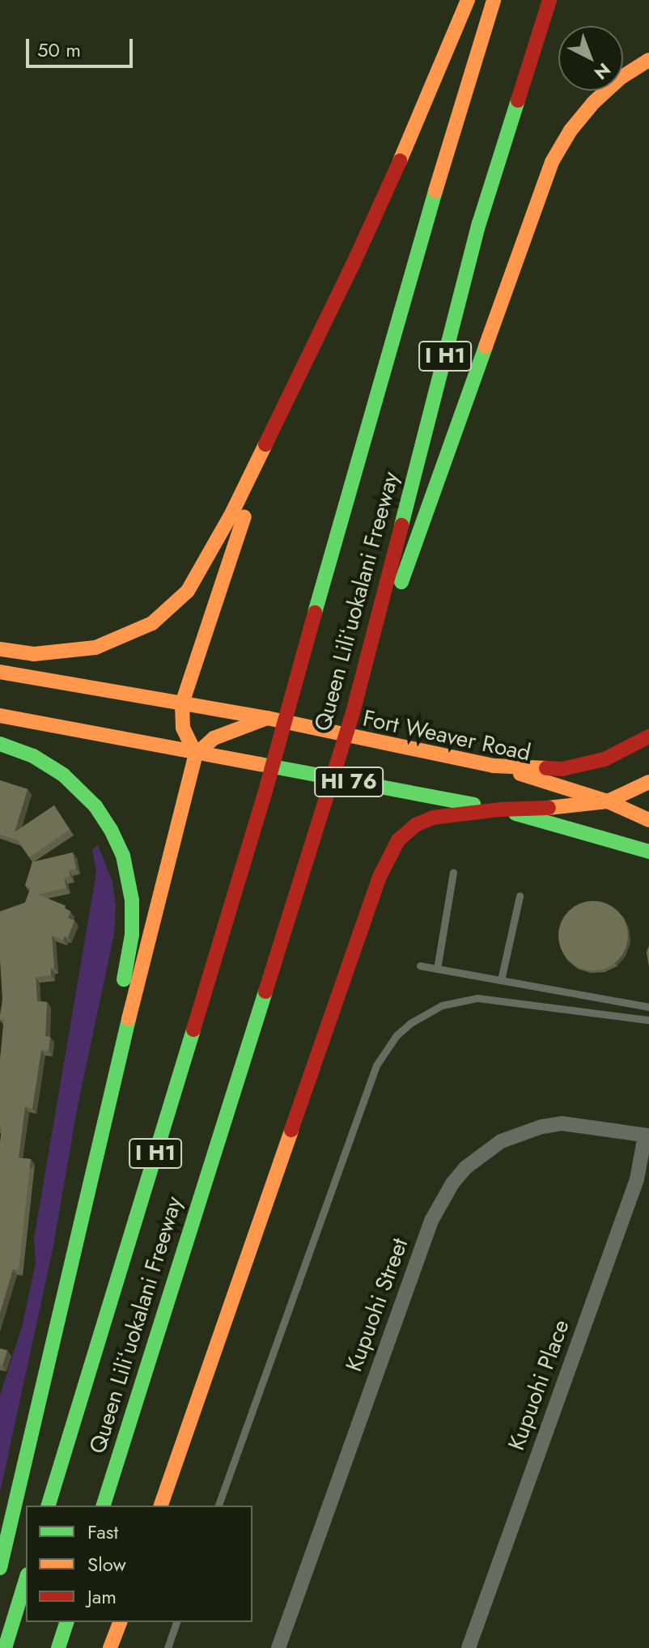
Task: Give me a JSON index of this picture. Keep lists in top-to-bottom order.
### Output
{
  "streets": {
    "main road": [
      "I H1",
      "Queen Liliʻuokalani Freeway",
      "Fort Weaver Road",
      "HI 76"
    ],
    "street": ["Kupuohi Street", "Kupuohi Place"]
  },
  "crossings": [
    ["Kupuohi Street", "Kupuohi Place"]
  ],
  "legend": ["Fast", "Slow", "Jam"],
  "scale_bar": "50 m",
  "north": "bottom right"
}
